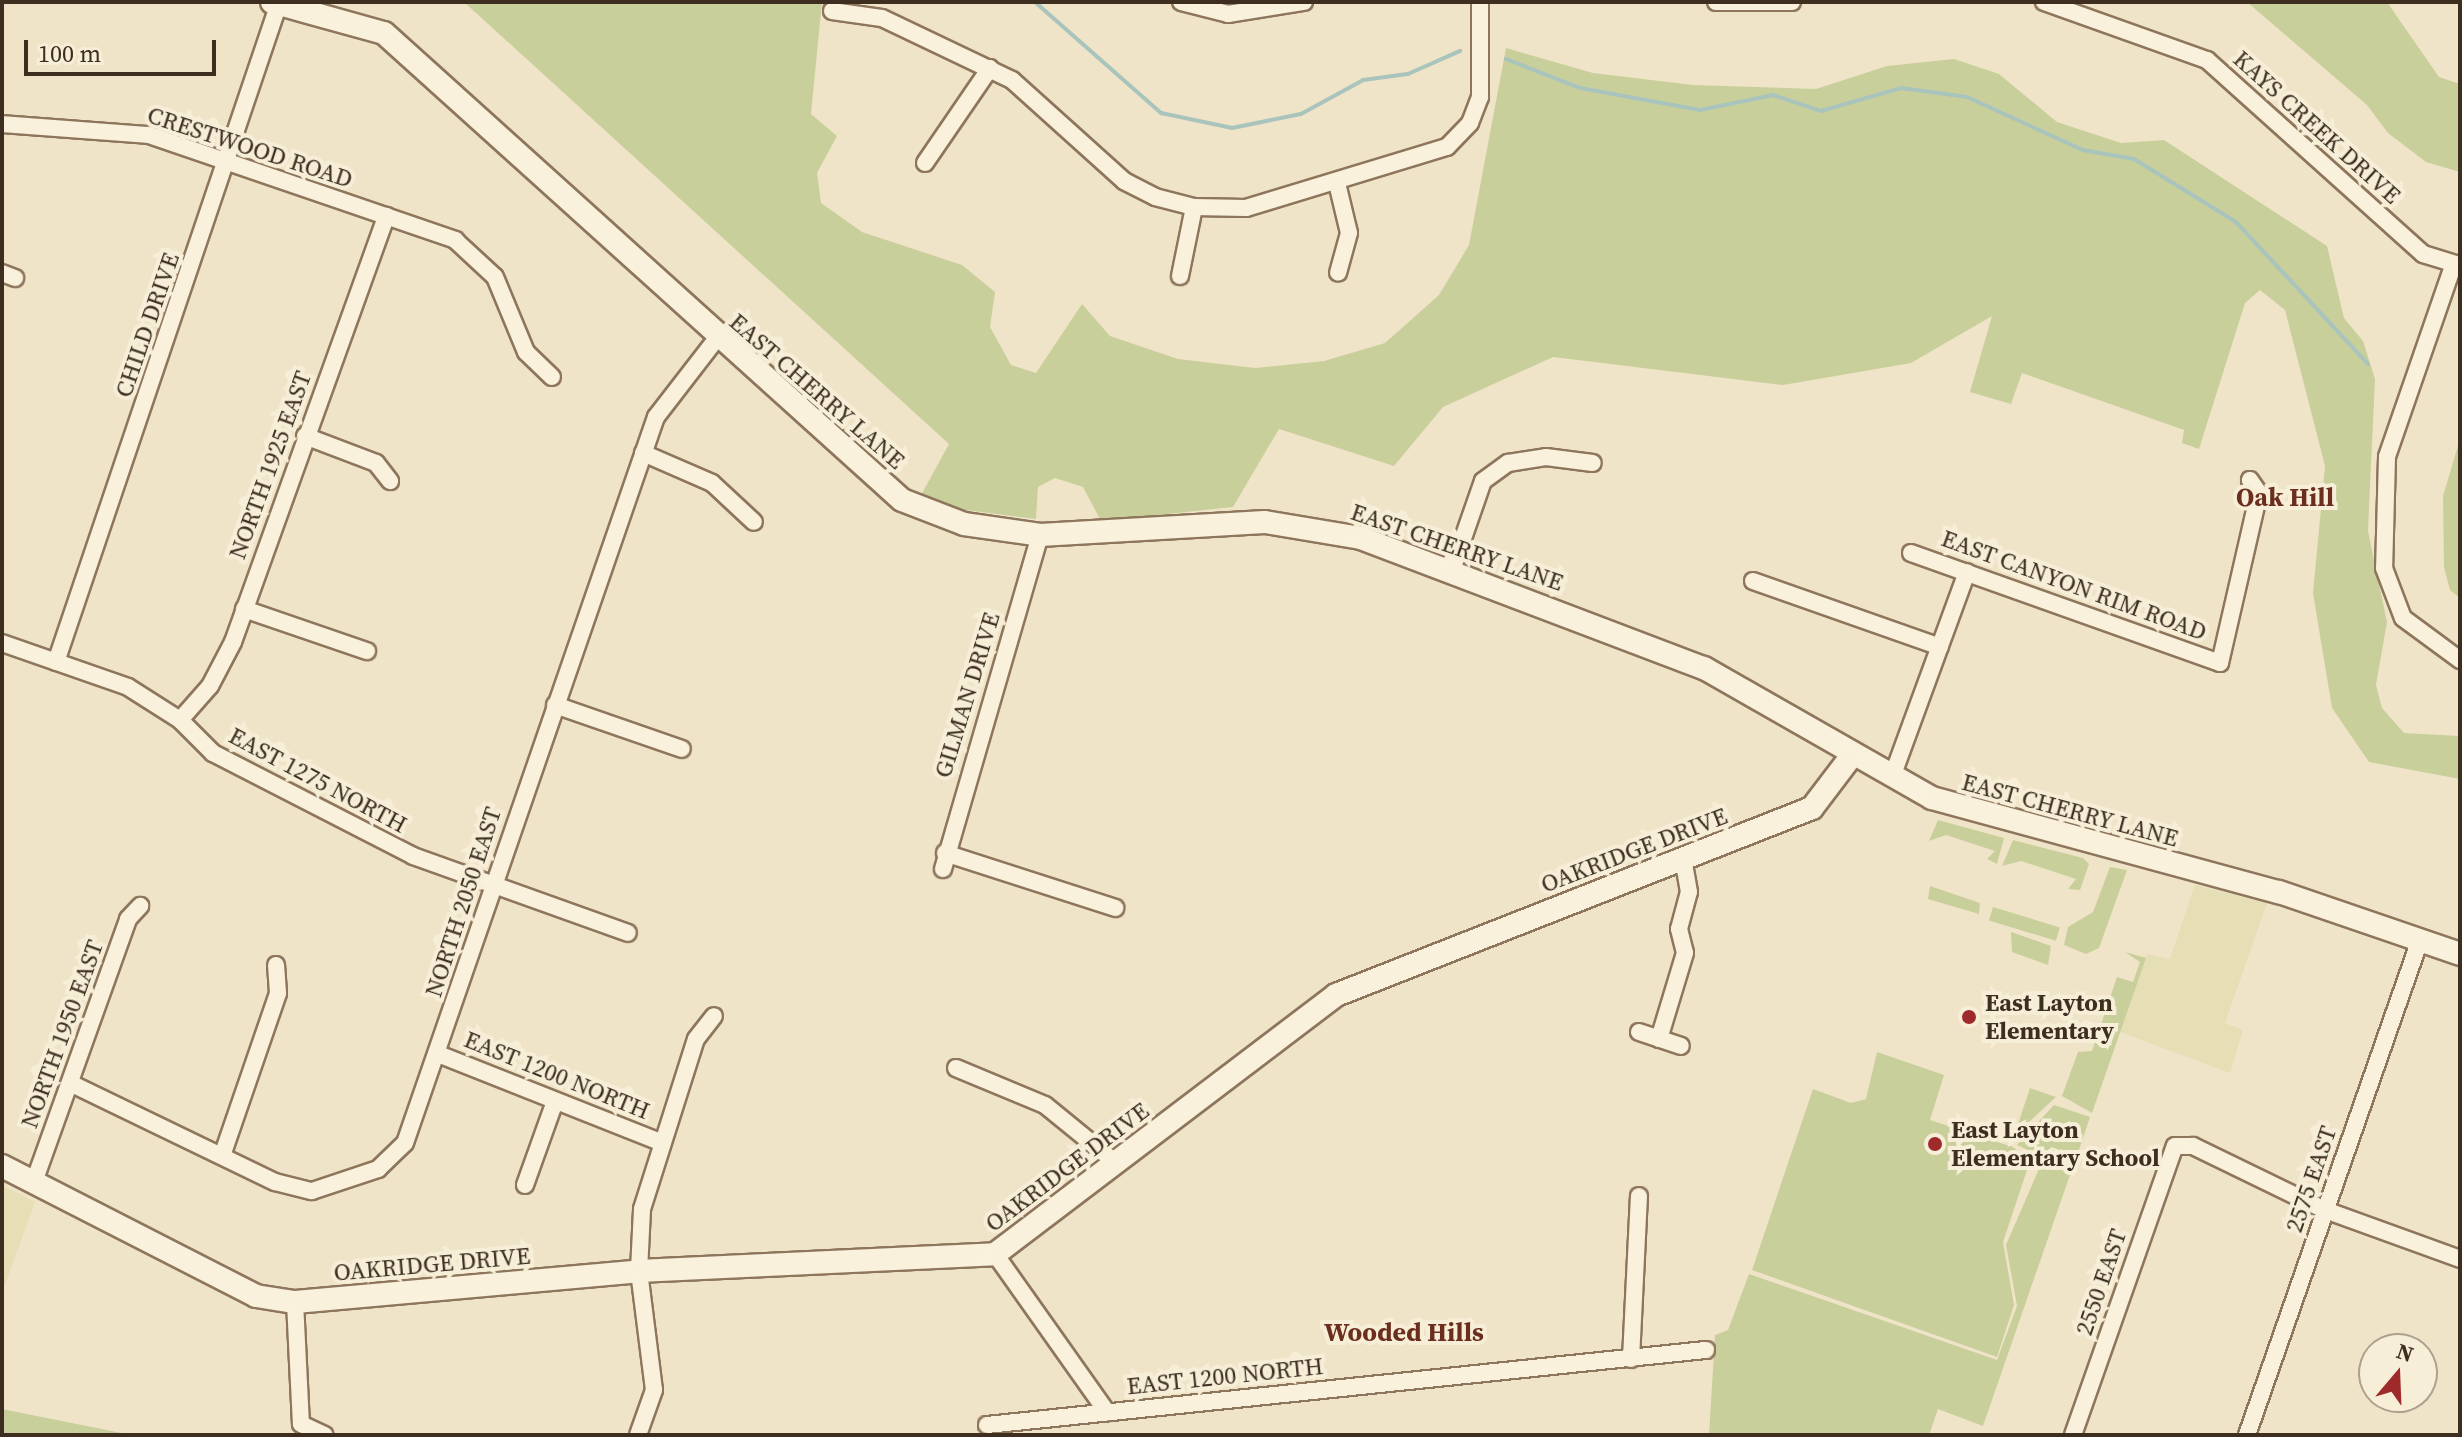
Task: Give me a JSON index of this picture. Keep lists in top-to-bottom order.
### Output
{
  "streets": {
    "street": [
      "KAYS CREEK DRIVE",
      "CRESTWOOD ROAD",
      "CHILD DRIVE",
      "EAST CHERRY LANE",
      "NORTH 1925 EAST",
      "EAST CANYON RIM ROAD",
      "GILMAN DRIVE",
      "EAST 1275 NORTH",
      "OAKRIDGE DRIVE",
      "NORTH 2050 EAST",
      "NORTH 1950 EAST",
      "EAST 1200 NORTH",
      "2575 EAST",
      "2550 EAST"
    ]
  },
  "crossings": [
    ["CRESTWOOD ROAD", "CHILD DRIVE"],
    ["CRESTWOOD ROAD", "NORTH 1925 EAST"],
    ["CHILD DRIVE", "EAST CHERRY LANE"],
    ["CHILD DRIVE", "EAST 1275 NORTH"],
    ["EAST CHERRY LANE", "GILMAN DRIVE"],
    ["EAST CHERRY LANE", "OAKRIDGE DRIVE"],
    ["EAST CHERRY LANE", "NORTH 2050 EAST"],
    ["EAST CHERRY LANE", "2575 EAST"],
    ["NORTH 1925 EAST", "EAST 1275 NORTH"],
    ["EAST 1275 NORTH", "NORTH 2050 EAST"],
    ["OAKRIDGE DRIVE", "NORTH 1950 EAST"],
    ["NORTH 2050 EAST", "NORTH 1950 EAST"],
    ["NORTH 2050 EAST", "EAST 1200 NORTH"],
    ["2575 EAST", "2550 EAST"]
  ],
  "districts": ["Oak Hill", "Wooded Hills"],
  "places": ["East Layton Elementary", "East Layton Elementary School"],
  "scale_bar": "100 m",
  "north": "top"
}
